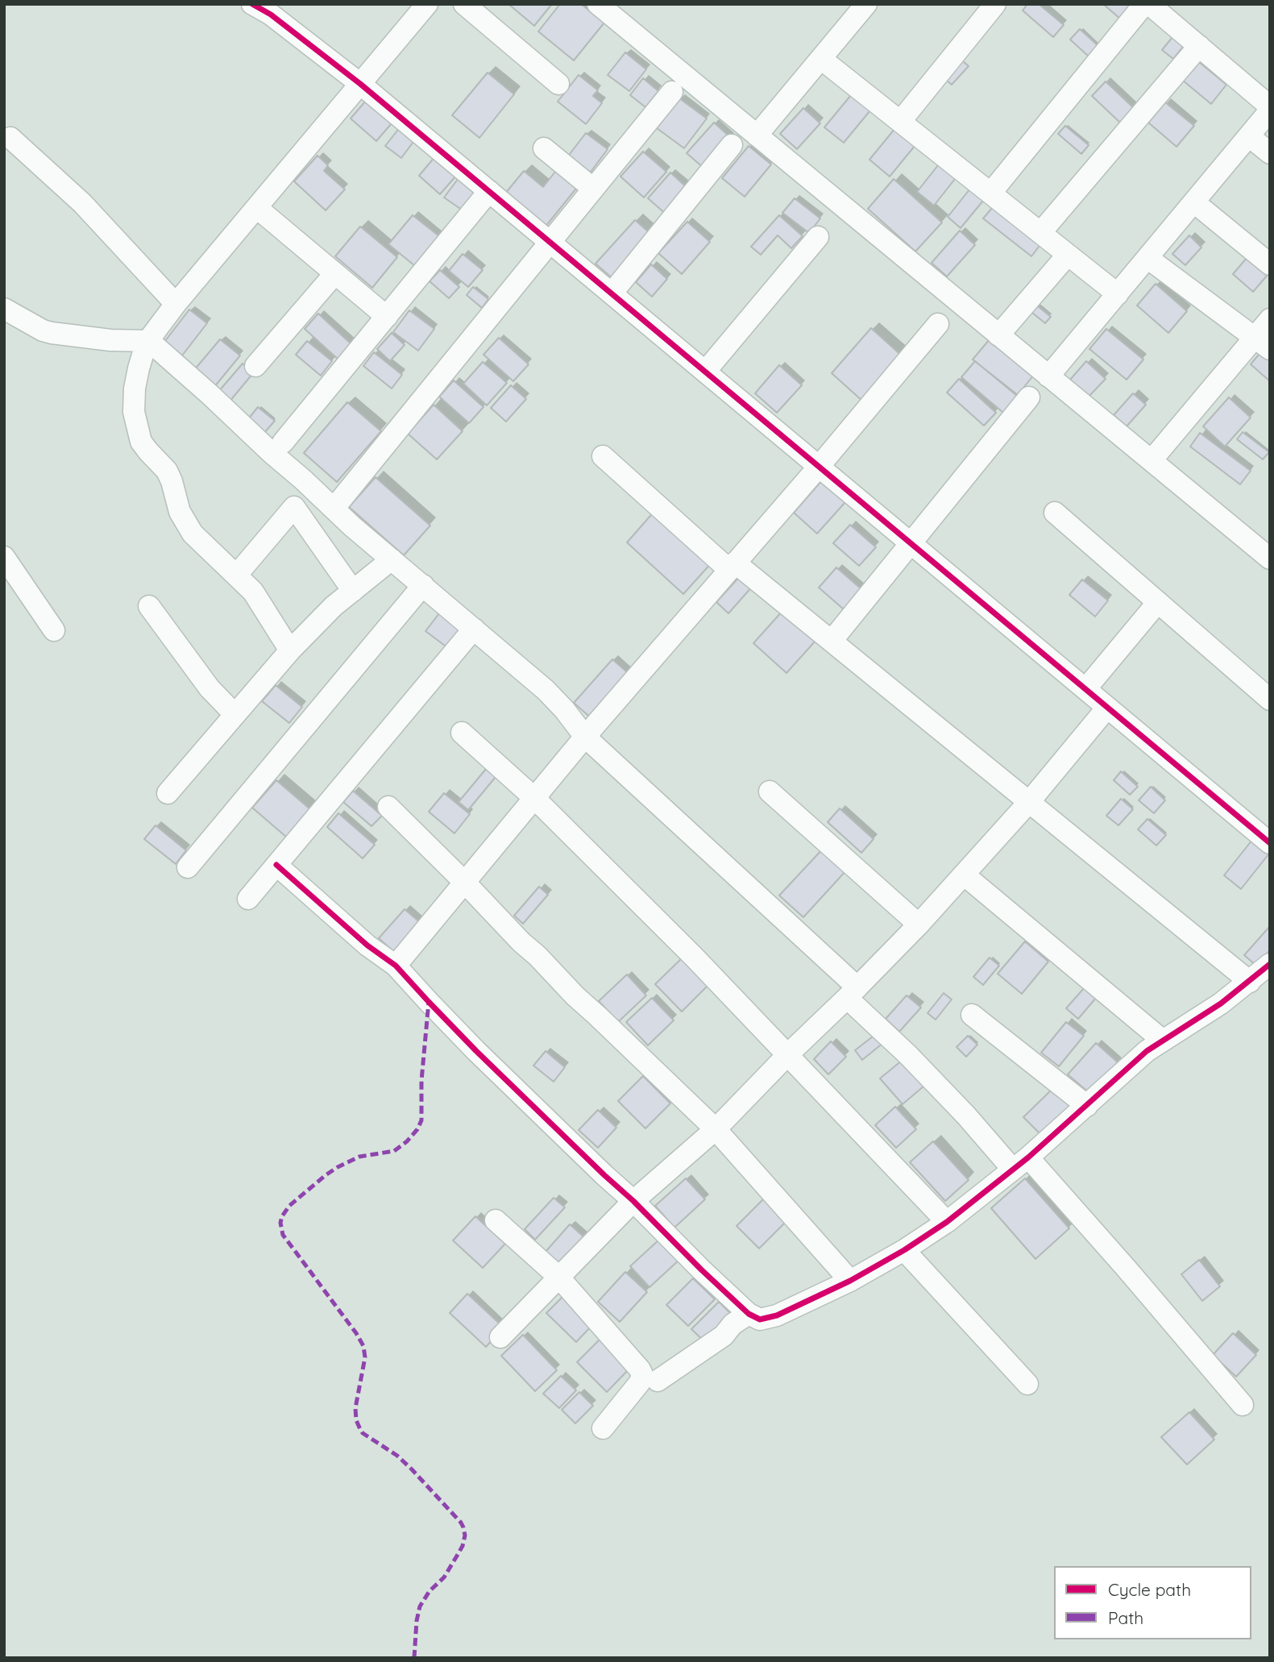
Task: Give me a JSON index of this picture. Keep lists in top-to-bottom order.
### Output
{
  "legend": ["Cycle path", "Path"]
}
